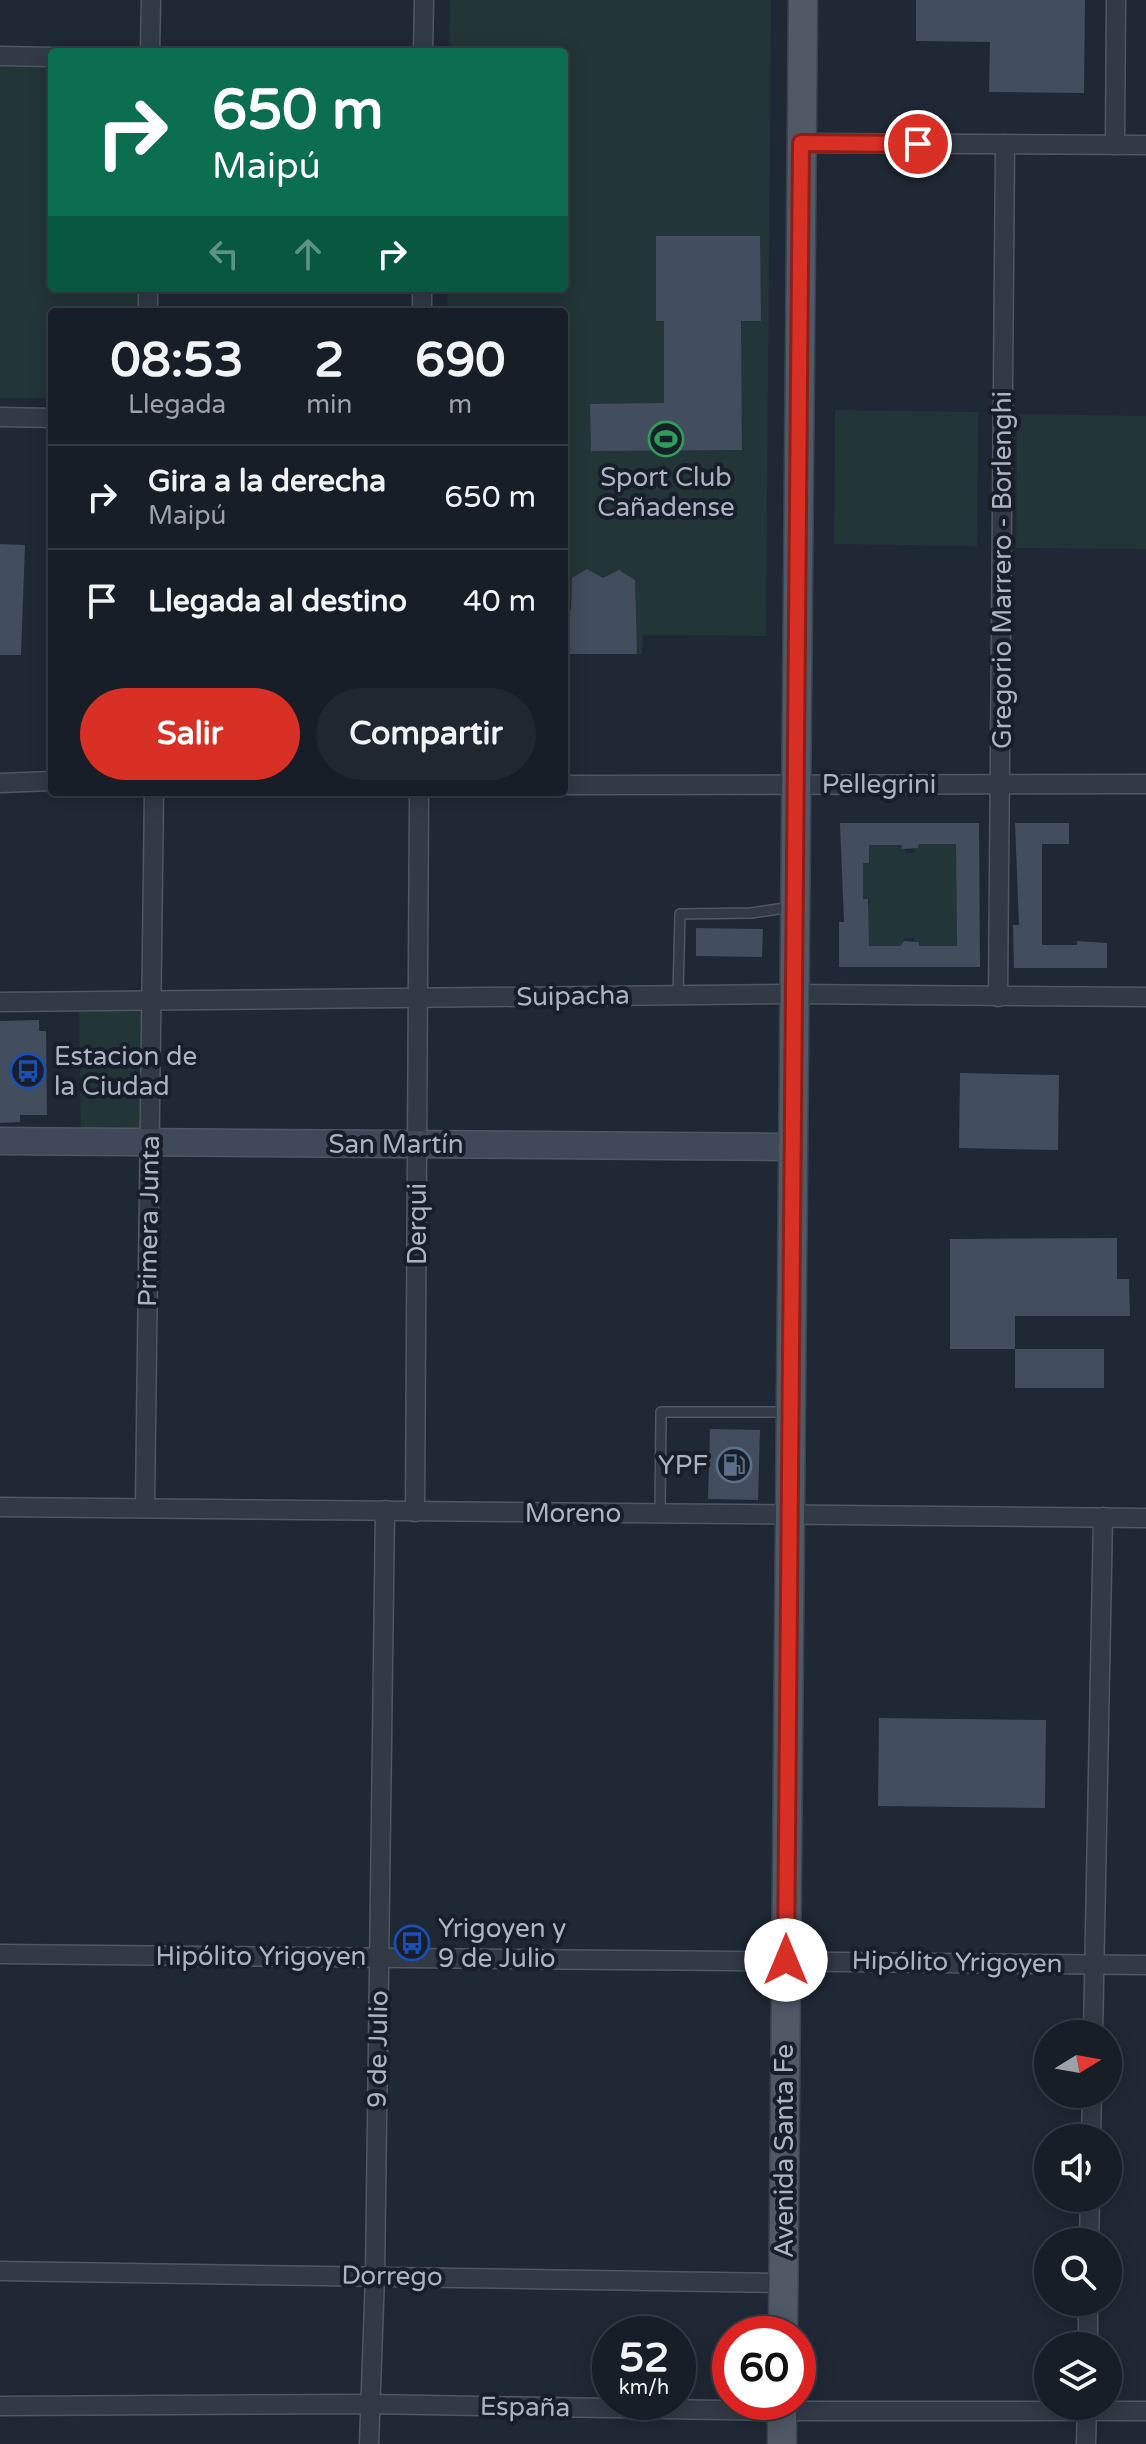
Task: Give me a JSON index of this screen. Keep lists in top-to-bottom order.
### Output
{
  "streets": {
    "main road": ["San Martín", "Avenida Santa Fe"],
    "street": [
      "Gregorio Marrero - Borlenghi",
      "Pellegrini",
      "Suipacha",
      "Primera Junta",
      "Derqui",
      "Moreno",
      "Hipólito Yrigoyen",
      "9 de Julio",
      "Dorrego",
      "España"
    ]
  },
  "crossings": [
    ["Gregorio Marrero - Borlenghi", "Pellegrini"],
    ["Gregorio Marrero - Borlenghi", "Suipacha"],
    ["Pellegrini", "Avenida Santa Fe"],
    ["Suipacha", "Primera Junta"],
    ["Suipacha", "Derqui"],
    ["Suipacha", "Avenida Santa Fe"],
    ["San Martín", "Primera Junta"],
    ["San Martín", "Derqui"],
    ["San Martín", "Avenida Santa Fe"],
    ["Primera Junta", "Moreno"],
    ["Derqui", "Moreno"],
    ["Moreno", "9 de Julio"],
    ["Moreno", "Avenida Santa Fe"],
    ["Hipólito Yrigoyen", "9 de Julio"],
    ["Hipólito Yrigoyen", "Avenida Santa Fe"],
    ["9 de Julio", "Dorrego"],
    ["9 de Julio", "España"],
    ["Avenida Santa Fe", "Dorrego"]
  ],
  "places": {
    "sports": ["Sport Club Cañadense"],
    "bus stop": ["Estacion de la Ciudad", "Yrigoyen y 9 de Julio"],
    "fuel station": ["YPF"]
  },
  "north": "right",
  "page": {
    "turn": ["650 m", "Maipú"],
    "eta": [
      "08:53",
      "Llegada",
      "2",
      "min",
      "690",
      "m"
    ],
    "list": [
      {
        "name": "Gira a la derecha",
        "note": "Maipú",
        "value": "650 m"
      },
      {
        "name": "Llegada al destino",
        "value": "40 m"
      }
    ],
    "buttons": ["Salir", "Compartir"],
    "speed": "52 km/h",
    "limit": "60"
  }
}
